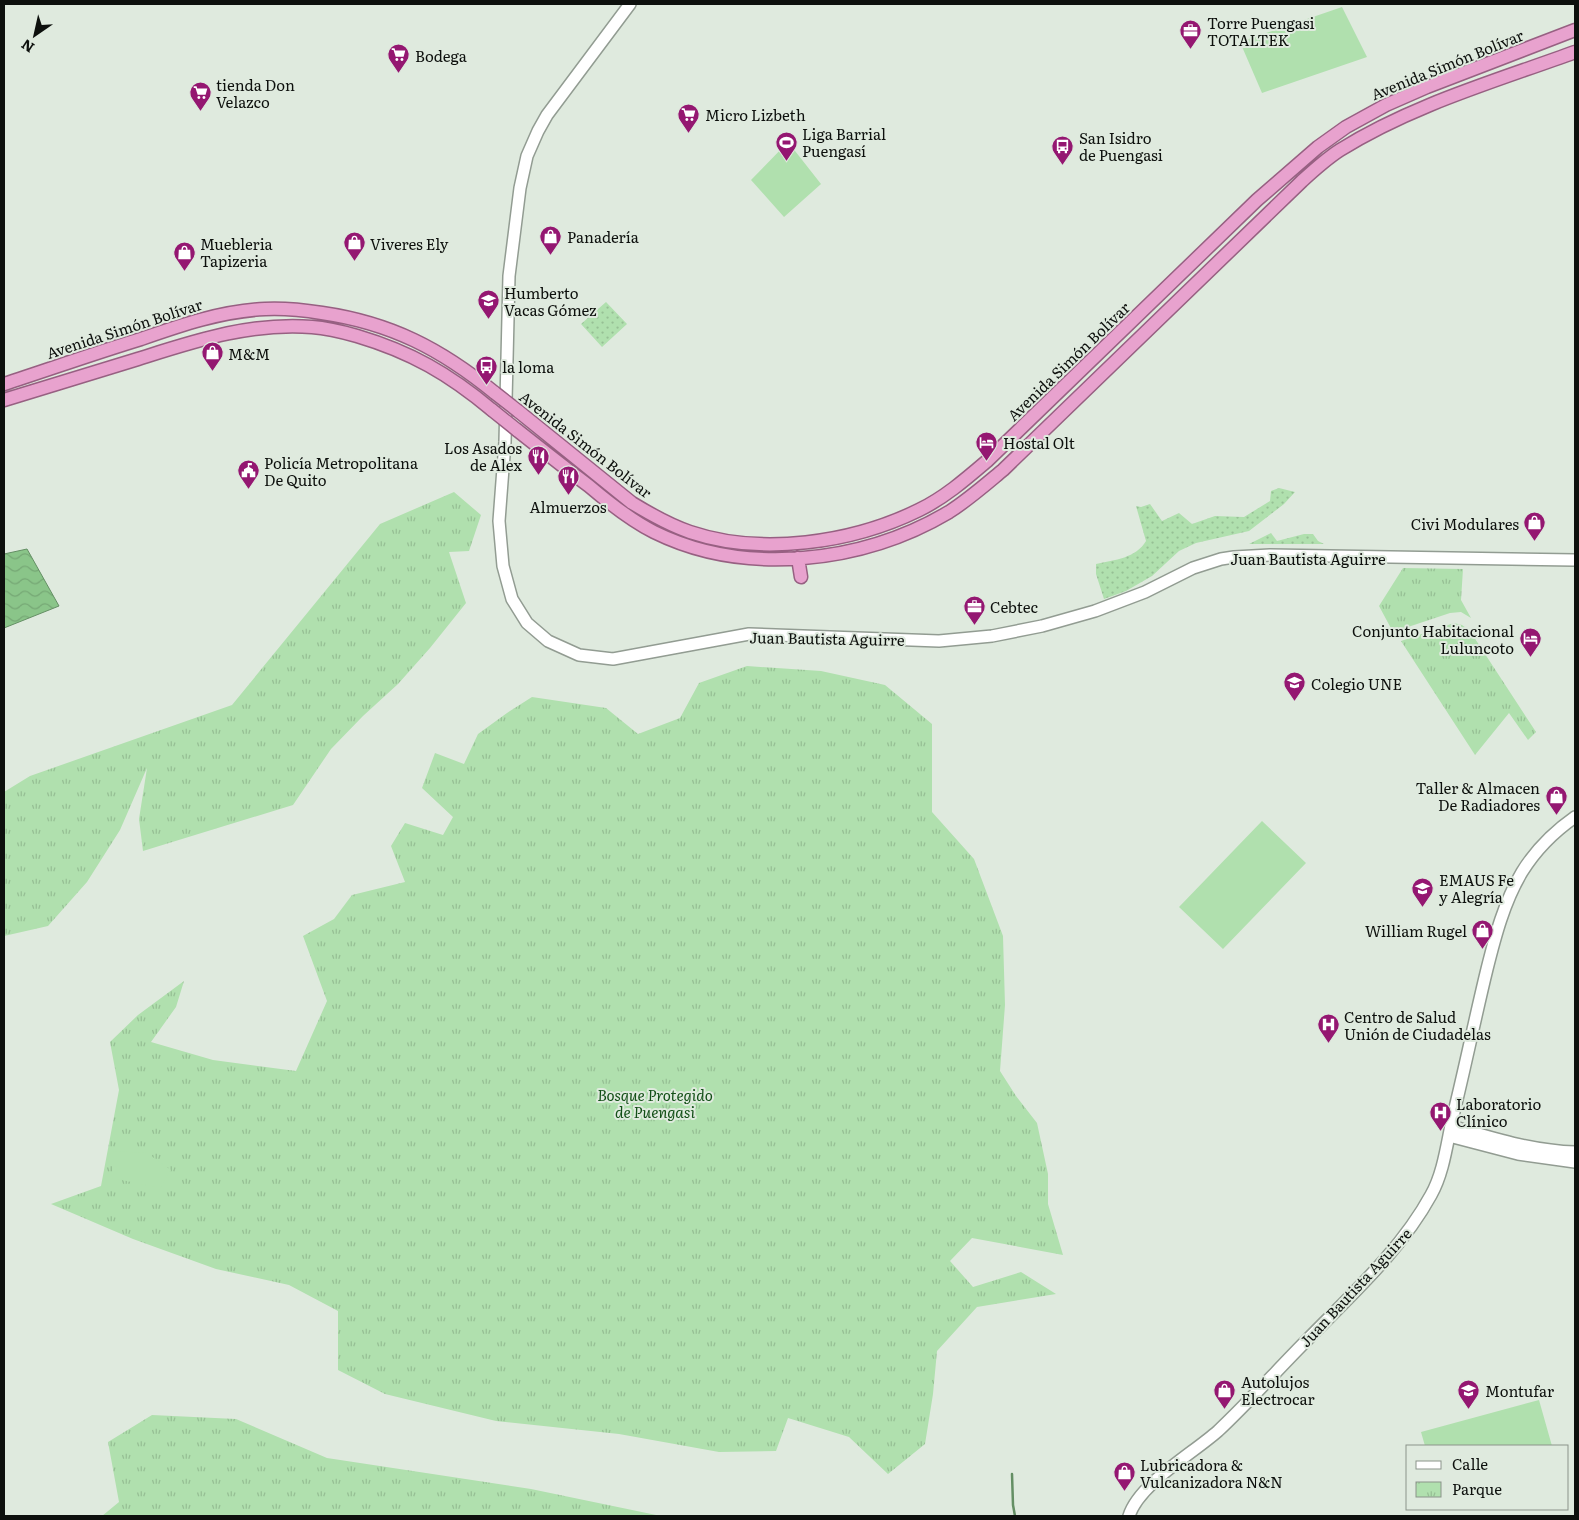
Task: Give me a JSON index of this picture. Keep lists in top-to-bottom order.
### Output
{
  "streets": {
    "highway": ["Avenida Simón Bolívar"],
    "main road": ["Juan Bautista Aguirre"]
  },
  "parks": ["Bosque Protegido de Puengasi"],
  "places": {
    "office": ["Torre Puengasi TOTALTEK", "Cebtec"],
    "supermarket": ["Bodega", "tienda Don Velazco", "Micro Lizbeth"],
    "sports": ["Liga Barrial Puengasí"],
    "bus stop": ["San Isidro de Puengasi", "la loma"],
    "shop": [
      "Panadería",
      "Viveres Ely",
      "Muebleria Tapizeria",
      "M&M",
      "Civi Modulares",
      "Taller & Almacen De Radiadores",
      "William Rugel",
      "Autolujos Electrocar",
      "Lubricadora & Vulcanizadora N&N"
    ],
    "school or university": [
      "Humberto Vacas Gómez",
      "Colegio UNE",
      "EMAUS Fe y Alegría",
      "Montufar"
    ],
    "hotel": ["Hostal Olt", "Conjunto Habitacional Luluncoto"],
    "restaurant": ["Los Asados de Alex", "Almuerzos"],
    "public building": ["Policía Metropolitana De Quito"],
    "hospital": ["Centro de Salud Unión de Ciudadelas", "Laboratorio Clínico"]
  },
  "legend": ["Calle", "Parque"],
  "north": "bottom left"
}
